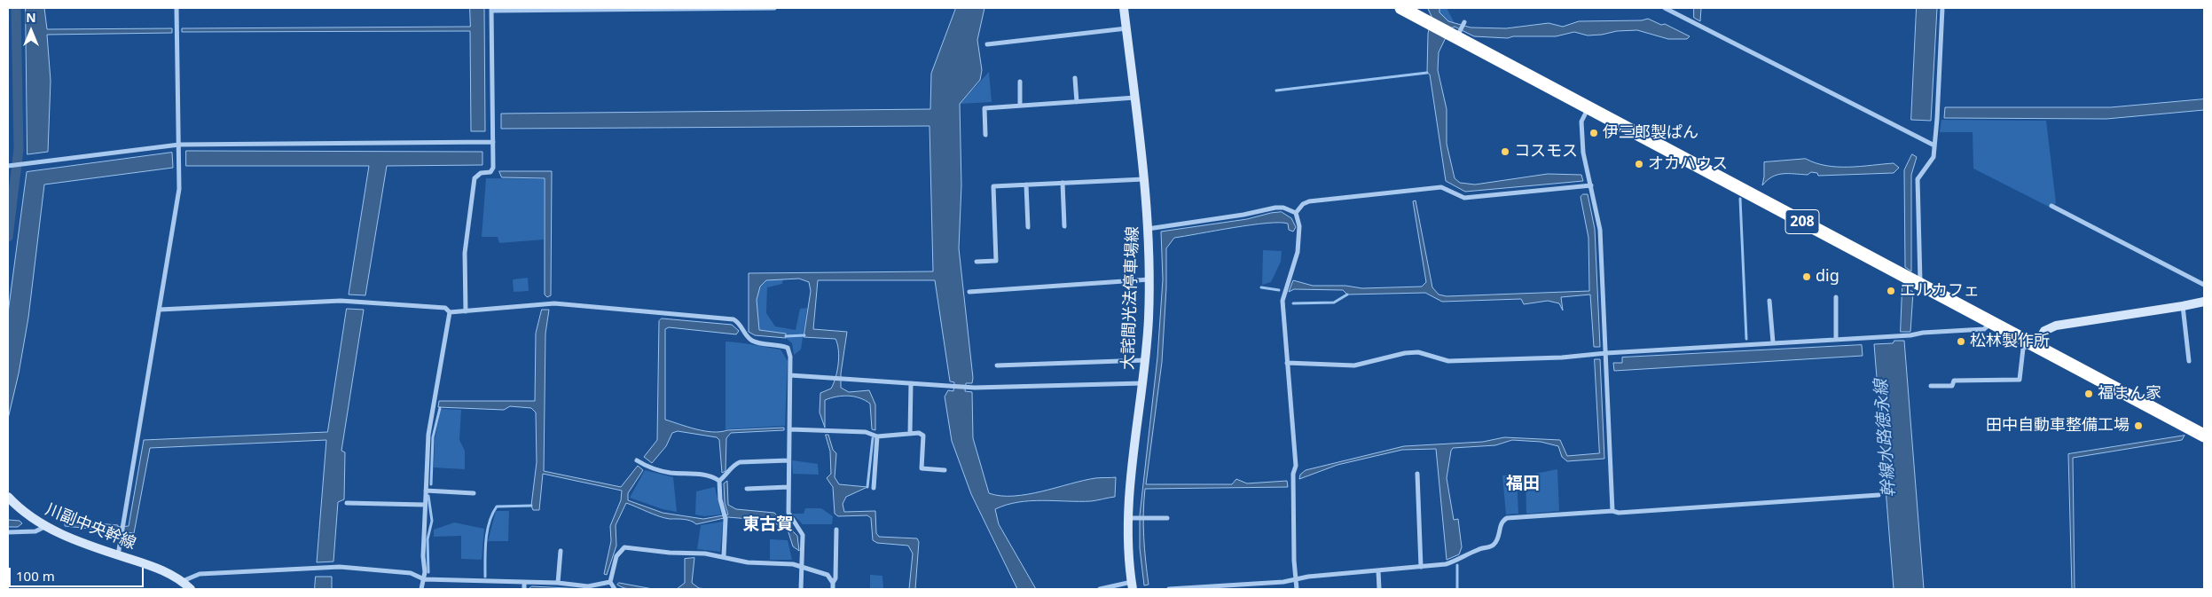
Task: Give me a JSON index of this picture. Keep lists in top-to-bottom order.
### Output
{
  "streets": {
    "highway": ["208"],
    "main road": ["大詫間光法停車場線", "川副中央幹線"]
  },
  "districts": ["福田", "東古賀"],
  "water": ["幹線水路徳永線"],
  "places": [
    "伊三郎製ぱん",
    "コスモス",
    "オカハウス",
    "dig",
    "エルカフェ",
    "松林製作所",
    "福まん家",
    "田中自動車整備工場"
  ],
  "scale_bar": "100 m",
  "north": "top"
}
